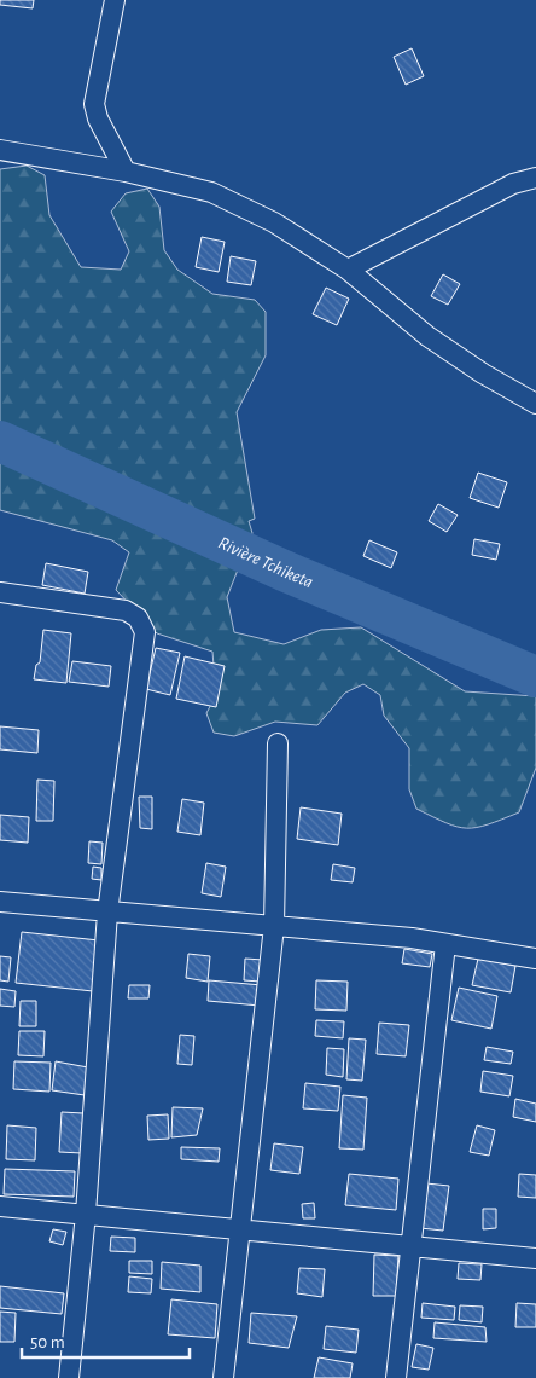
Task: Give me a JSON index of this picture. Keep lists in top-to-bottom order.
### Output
{
  "water": ["Rivière Tchiketa"],
  "scale_bar": "50 m"
}
